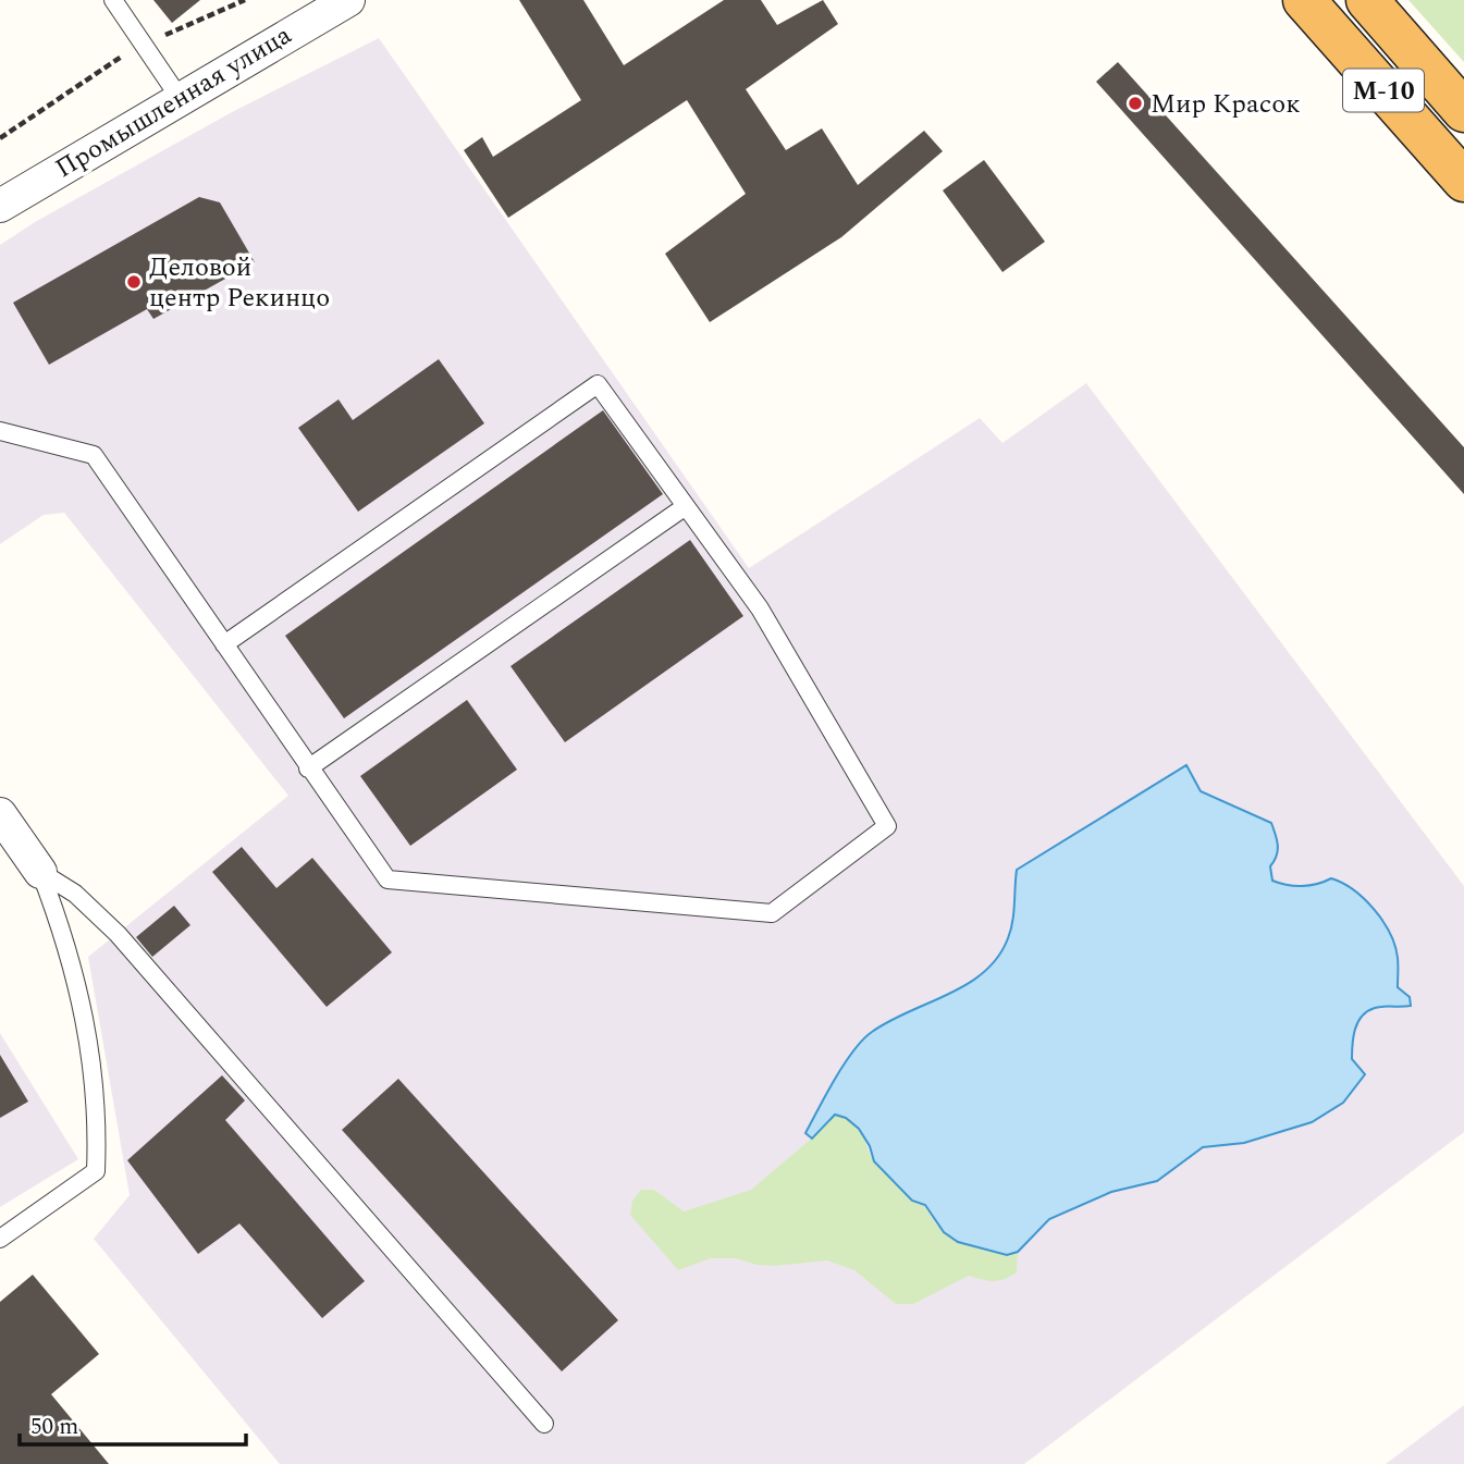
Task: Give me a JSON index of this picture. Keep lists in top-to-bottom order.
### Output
{
  "streets": {
    "highway": ["М-10"],
    "street": ["Промышленная улица"]
  },
  "places": ["Мир Красок", "Деловой центр Рекинцо"],
  "scale_bar": "50 m"
}
